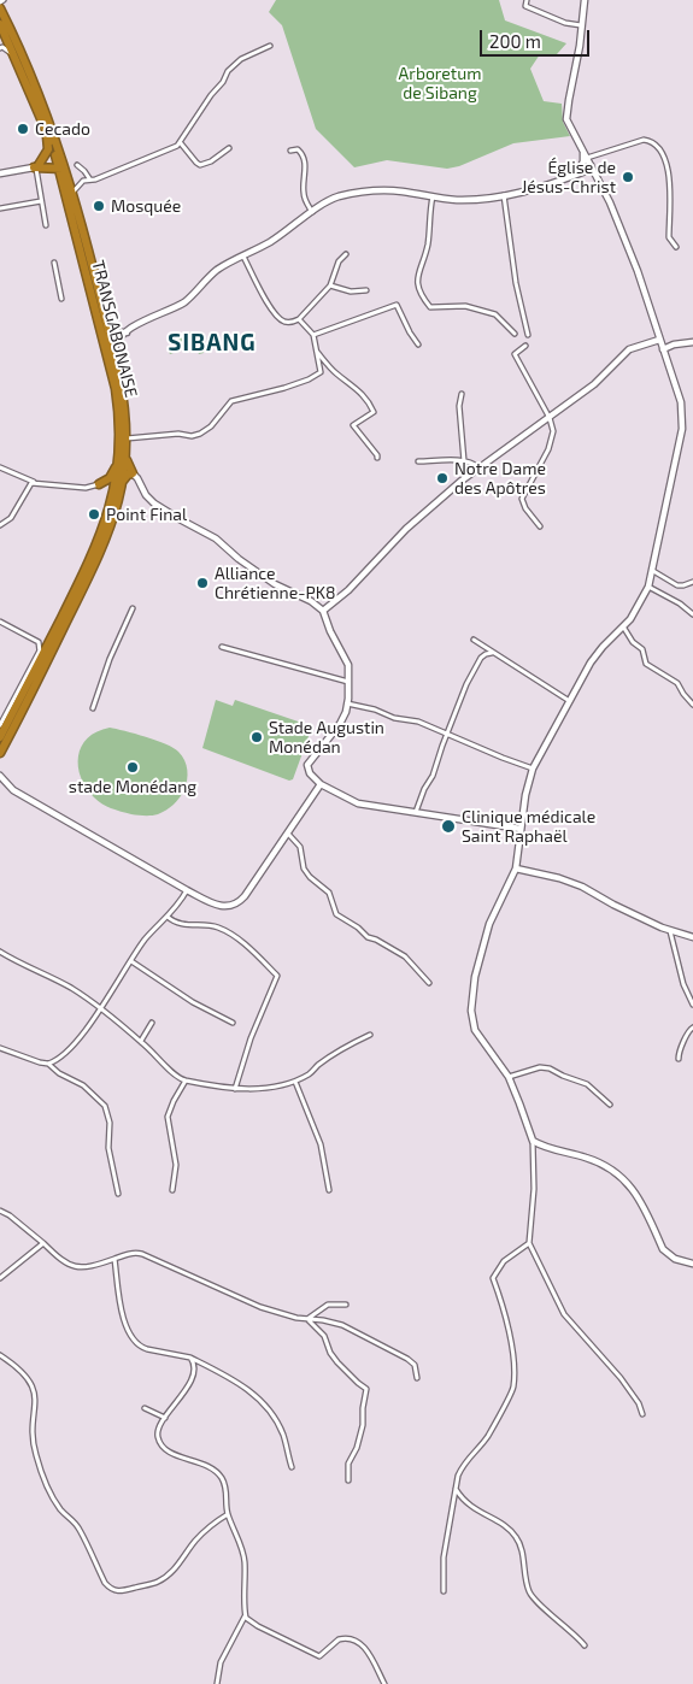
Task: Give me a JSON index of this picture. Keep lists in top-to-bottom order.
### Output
{
  "streets": {
    "highway": ["TRANSGABONAISE"]
  },
  "districts": ["SIBANG"],
  "parks": ["Arboretum de Sibang"],
  "places": [
    "Cecado",
    "Église de Jésus-Christ",
    "Mosquée",
    "Notre Dame des Apôtres",
    "Point Final",
    "Alliance Chrétienne-PK8",
    "Stade Augustin Monédan",
    "stade Monédang",
    "Clinique médicale Saint Raphaël"
  ],
  "scale_bar": "200 m"
}
